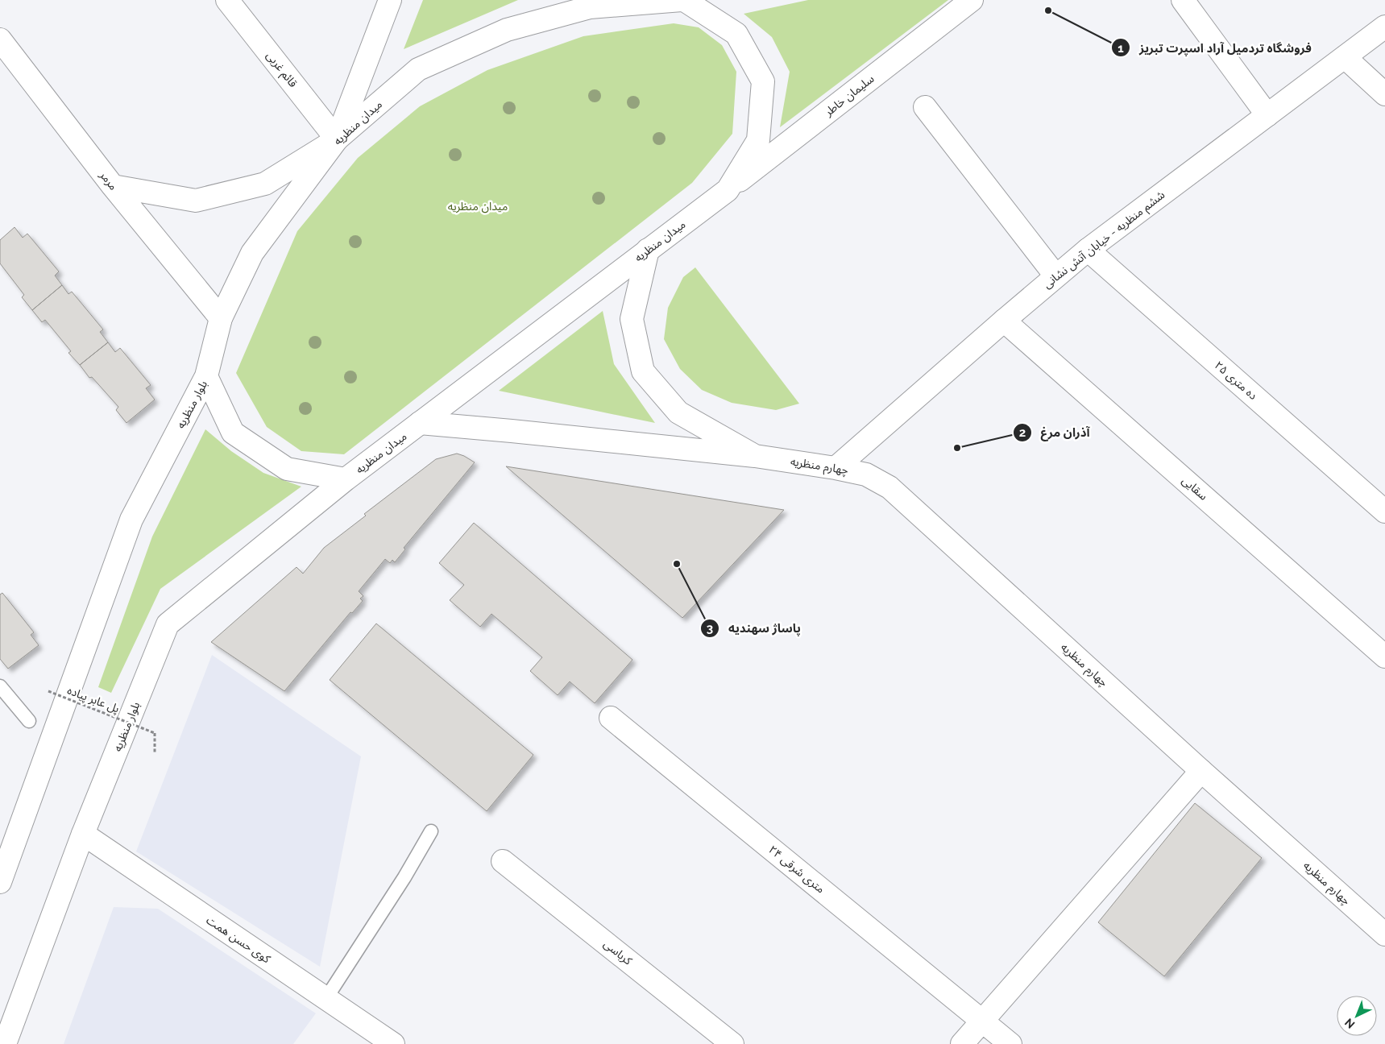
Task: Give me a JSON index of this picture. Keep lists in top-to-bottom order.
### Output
{
  "streets": {
    "main road": [
      "قائم غربی",
      "سلیمان خاطر",
      "ميدان منظریه",
      "مرمر",
      "ششم منظریه - خیابان آتش نشانی",
      "ده متری ۲۵",
      "بلوار منظریه",
      "چهارم منظریه",
      "سقایی",
      "۲۴ متری شرقی",
      "کوی حسن همت",
      "کرباسی"
    ],
    "path": ["پل عابر پیاده"]
  },
  "crossings": [
    ["قائم غربی", "ميدان منظریه"],
    ["سلیمان خاطر", "ميدان منظریه"],
    ["ميدان منظریه", "مرمر"],
    ["ميدان منظریه", "بلوار منظریه"],
    ["ميدان منظریه", "چهارم منظریه"],
    ["ششم منظریه - خیابان آتش نشانی", "ده متری ۲۵"],
    ["ششم منظریه - خیابان آتش نشانی", "چهارم منظریه"],
    ["ششم منظریه - خیابان آتش نشانی", "سقایی"],
    ["بلوار منظریه", "کوی حسن همت"]
  ],
  "parks": ["میدان منظریه"],
  "places": ["فروشگاه تردمیل آراد اسپرت تبریز", "آذران مرغ", "پاساژ سهندیه"],
  "north": "bottom left"
}
